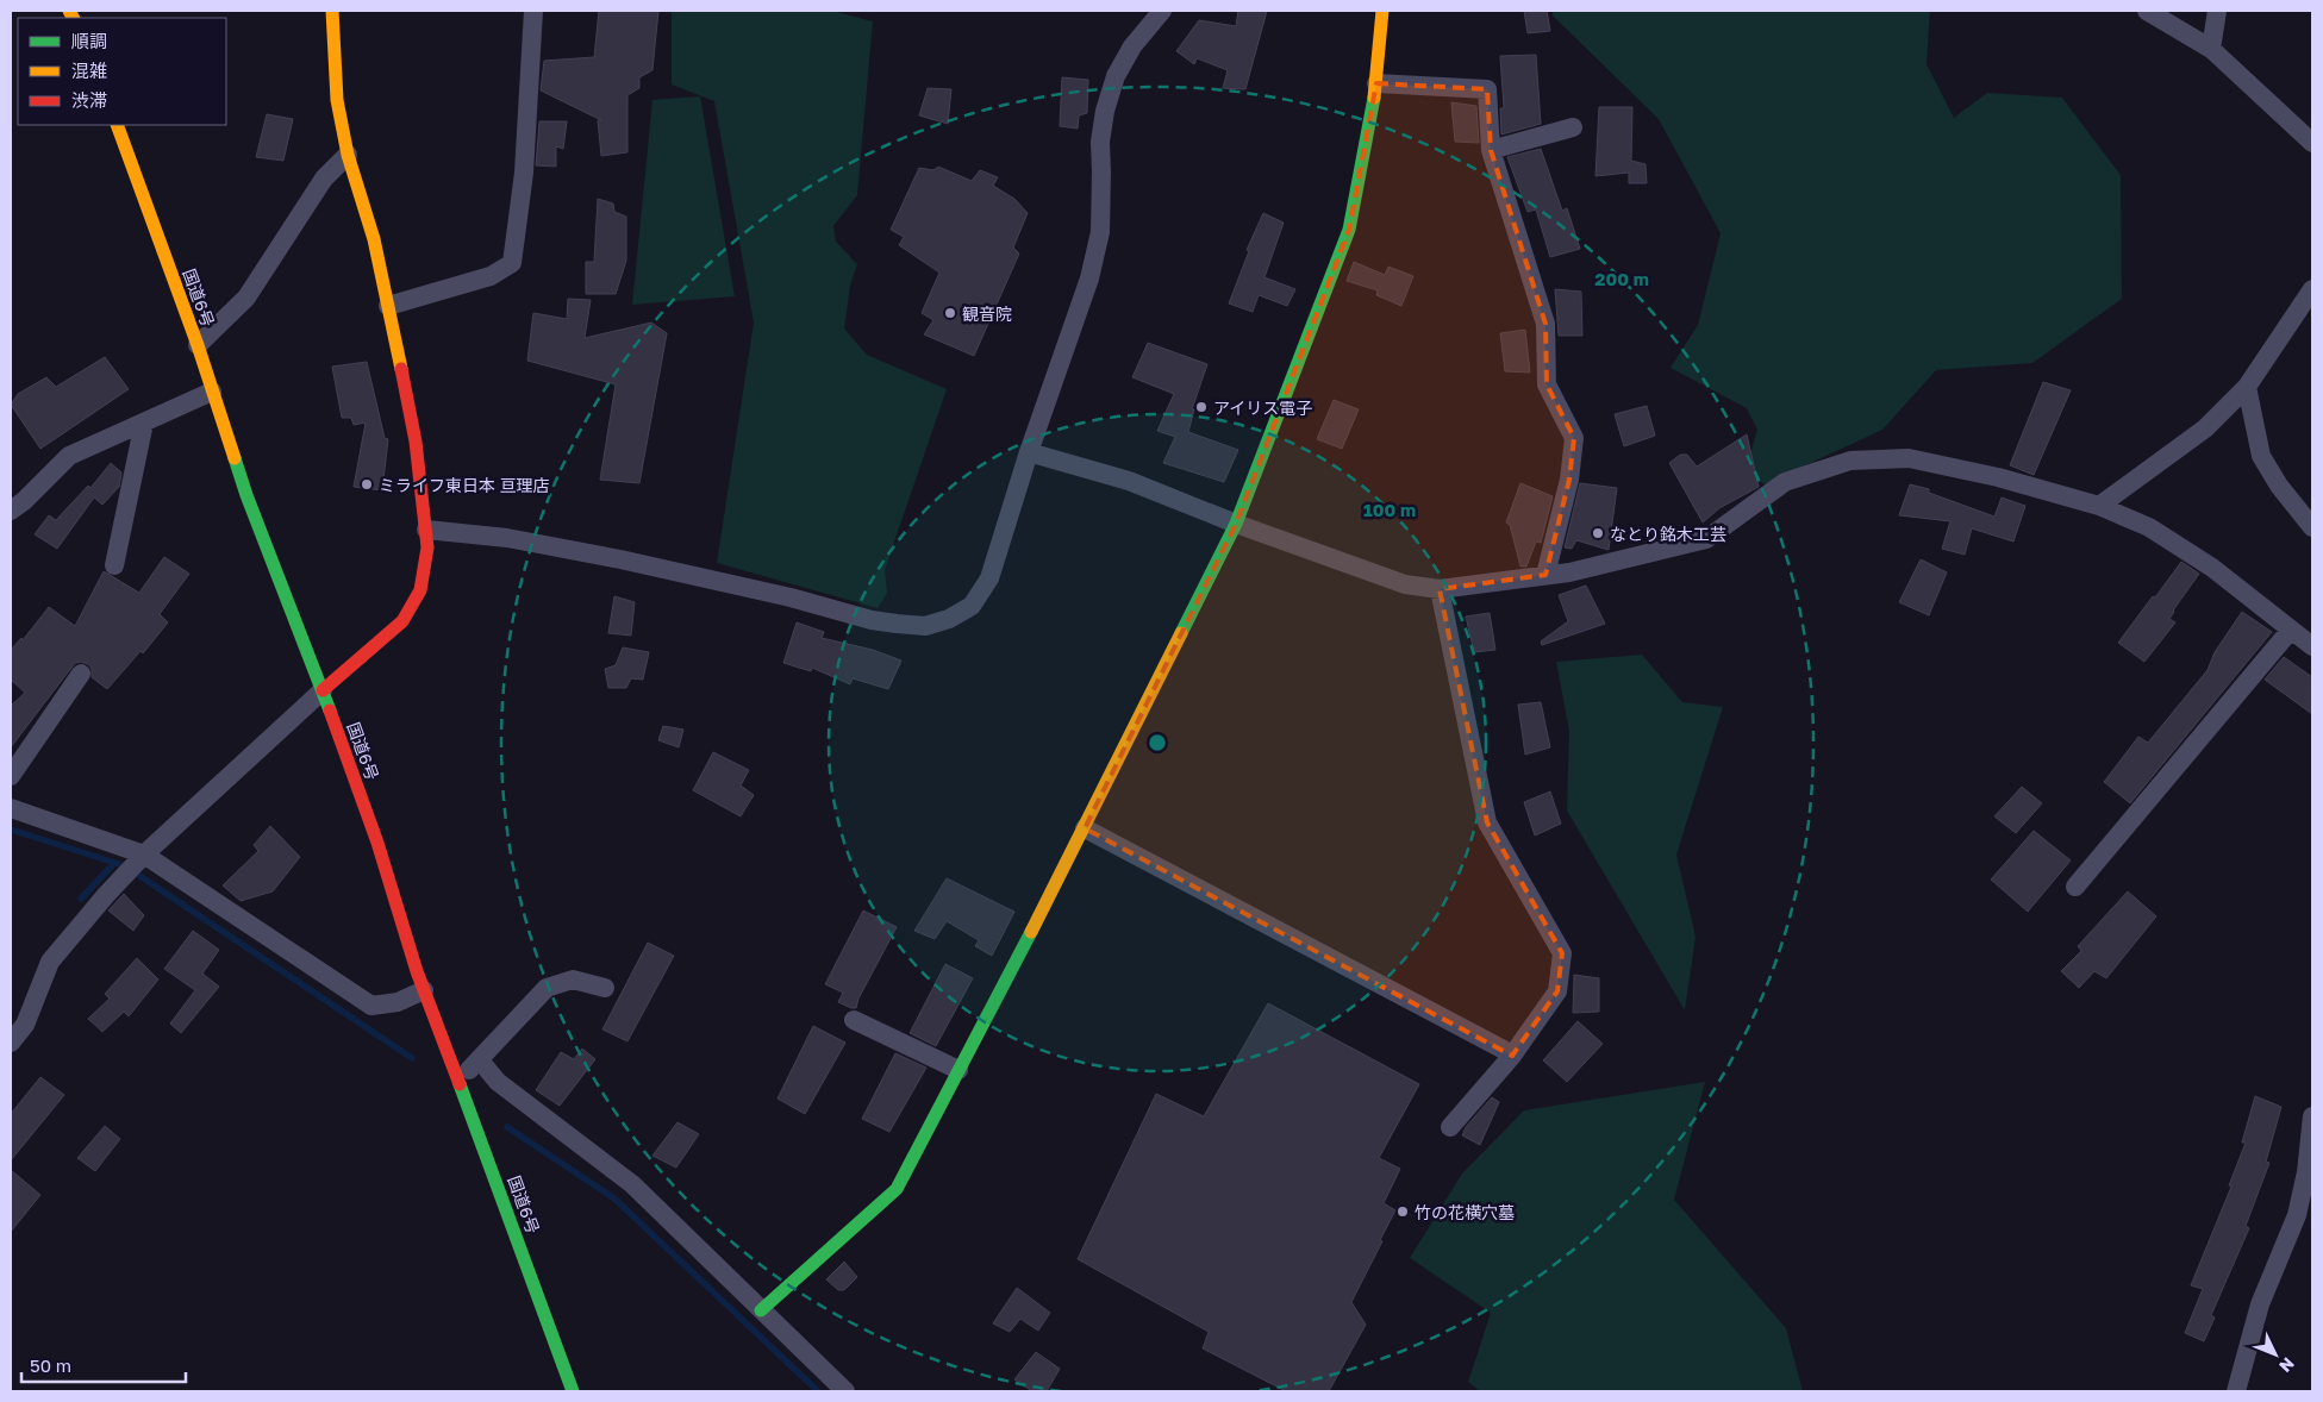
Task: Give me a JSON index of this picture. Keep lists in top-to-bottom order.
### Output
{
  "streets": {
    "main road": ["国道6号"]
  },
  "places": [
    "観音院",
    "アイリス電子",
    "ミライフ東日本 亘理店",
    "なとり銘木工芸",
    "竹の花横穴墓"
  ],
  "legend": ["順調", "混雑", "渋滞"],
  "scale_bar": "50 m",
  "north": "bottom right",
  "rings": ["200 m", "100 m"]
}
